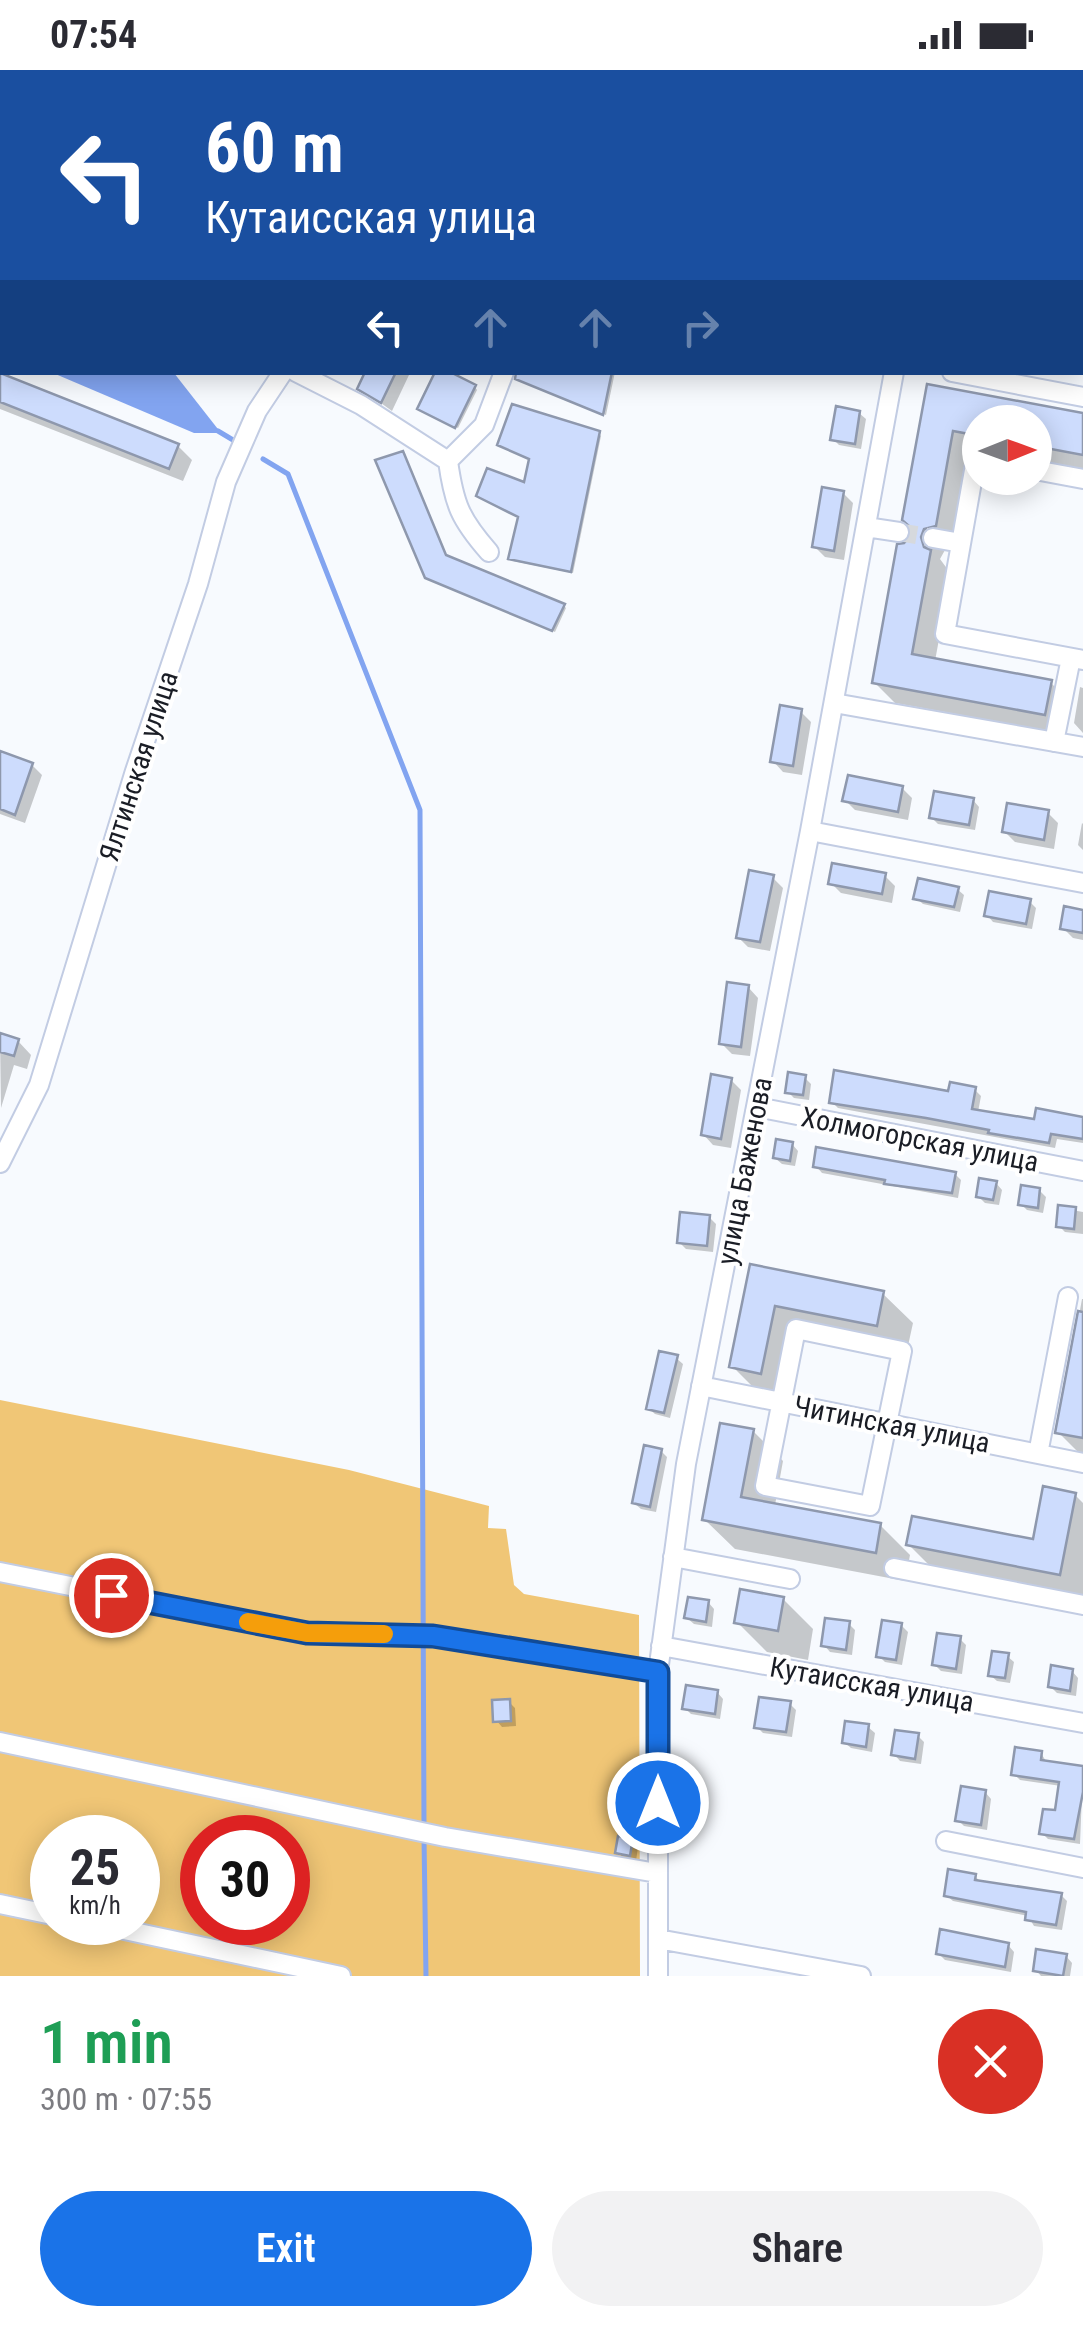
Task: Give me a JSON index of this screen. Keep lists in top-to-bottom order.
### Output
{
  "streets": {
    "street": [
      "Ялтинская улица",
      "Холмогорская улица",
      "улица Баженова",
      "Читинская улица",
      "Кутаисская улица"
    ]
  },
  "crossings": [
    ["Холмогорская улица", "улица Баженова"],
    ["улица Баженова", "Читинская улица"],
    ["улица Баженова", "Кутаисская улица"]
  ],
  "north": "right",
  "page": {
    "status": "07:54",
    "turn": ["60 m", "Кутаисская улица"],
    "speed": "25 km/h",
    "limit": "30",
    "heading": ["1 min", "300 m · 07:55"],
    "buttons": ["Exit", "Share"]
  }
}
